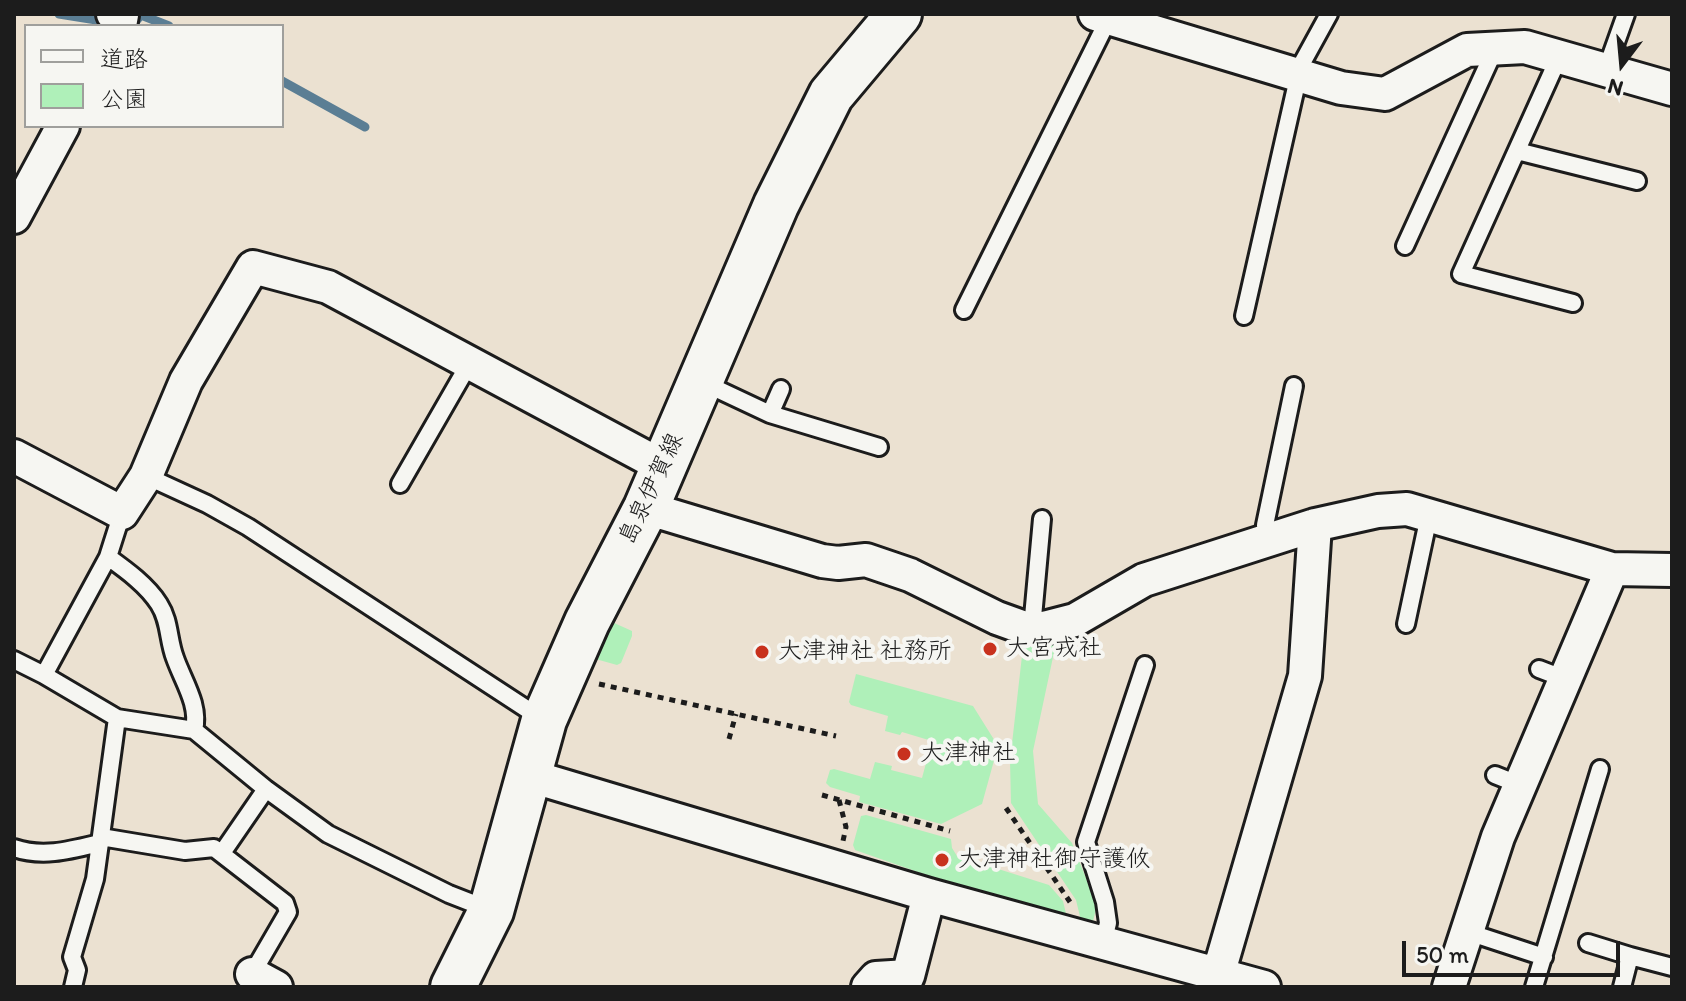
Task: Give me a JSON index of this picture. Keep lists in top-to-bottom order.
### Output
{
  "streets": {
    "main road": ["島泉伊賀線"]
  },
  "places": [
    "大宮戎社",
    "大津神社 社務所",
    "大津神社",
    "大津神社御守護攸"
  ],
  "legend": ["道路", "公園"],
  "scale_bar": "50 m",
  "north": "bottom"
}
